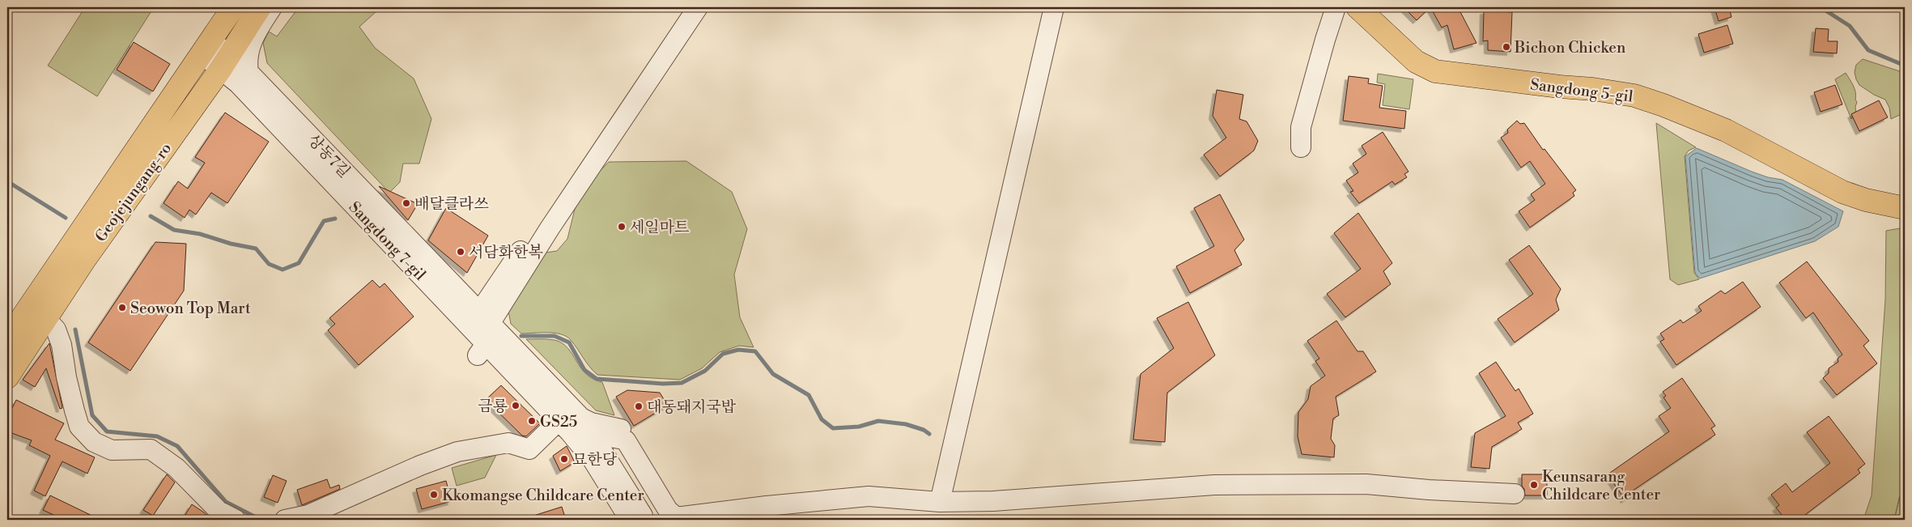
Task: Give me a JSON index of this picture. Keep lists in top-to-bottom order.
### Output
{
  "streets": {
    "main road": ["Sangdong 5-gil", "Geojejungang-ro"],
    "street": ["Sangdong 7-gil"]
  },
  "crossings": [
    ["Geojejungang-ro", "Sangdong 7-gil"]
  ],
  "places": [
    "Bichon Chicken",
    "배달클라쓰",
    "세일마트",
    "서담화한복",
    "Seowon Top Mart",
    "금룡",
    "대동돼지국밥",
    "GS25",
    "묘한당",
    "Keunsarang Childcare Center",
    "Kkomangse Childcare Center"
  ]
}
